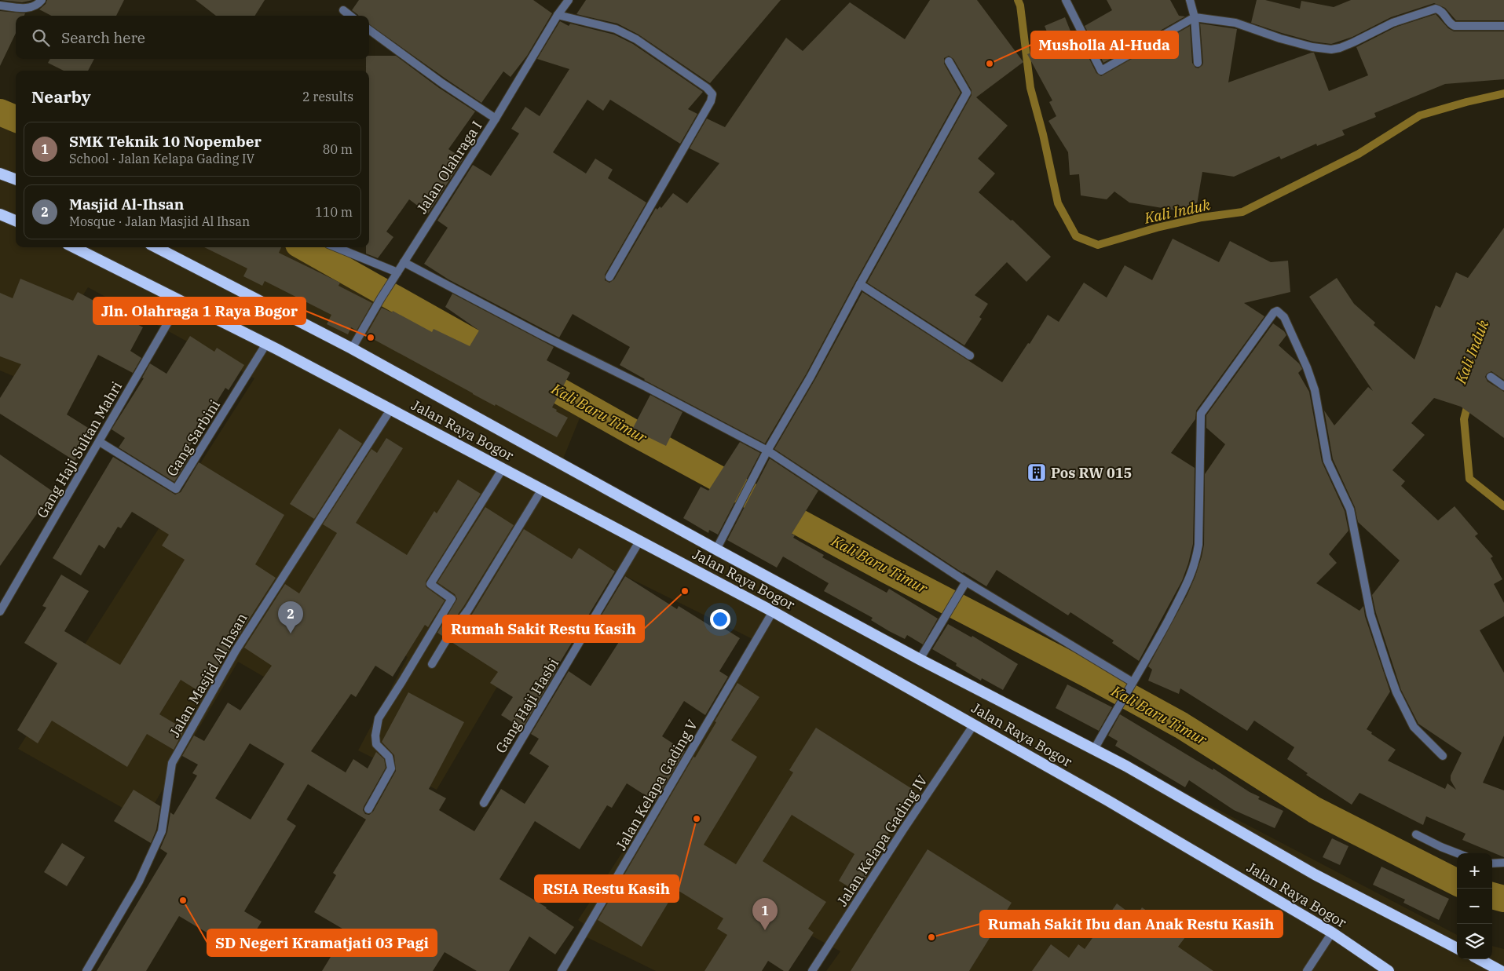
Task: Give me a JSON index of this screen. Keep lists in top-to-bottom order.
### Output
{
  "streets": {
    "highway": ["Jalan Raya Bogor"],
    "street": [
      "Jalan Olahraga I",
      "Gang Sarbini",
      "Gang Haji Sultan Mahri",
      "Jalan Masjid Al Ihsan",
      "Gang Haji Hasbi",
      "Jalan Kelapa Gading V",
      "Jalan Kelapa Gading IV"
    ]
  },
  "crossings": [
    ["Jalan Olahraga I", "Jalan Raya Bogor"],
    ["Jalan Raya Bogor", "Gang Sarbini"],
    ["Jalan Raya Bogor", "Gang Haji Sultan Mahri"],
    ["Jalan Raya Bogor", "Jalan Masjid Al Ihsan"],
    ["Jalan Raya Bogor", "Gang Haji Hasbi"],
    ["Jalan Raya Bogor", "Jalan Kelapa Gading V"],
    ["Jalan Raya Bogor", "Jalan Kelapa Gading IV"],
    ["Gang Sarbini", "Gang Haji Sultan Mahri"]
  ],
  "water": ["Kali Induk", "Kali Baru Timur"],
  "places": {
    "other": [
      "Musholla Al-Huda",
      "Jln. Olahraga 1 Raya Bogor",
      "Rumah Sakit Restu Kasih",
      "RSIA Restu Kasih",
      "SD Negeri Kramatjati 03 Pagi",
      "Rumah Sakit Ibu dan Anak Restu Kasih"
    ],
    "building": ["Pos RW 015"]
  },
  "page": {
    "search": "Search here",
    "heading": ["Nearby", "2 results"],
    "list": [
      {
        "mark": "1",
        "name": "SMK Teknik 10 Nopember",
        "note": "School · Jalan Kelapa Gading IV",
        "value": "80 m"
      },
      {
        "mark": "2",
        "name": "Masjid Al-Ihsan",
        "note": "Mosque · Jalan Masjid Al Ihsan",
        "value": "110 m"
      }
    ],
    "pins": ["2", "1"],
    "map_buttons": ["+", "−"]
  }
}
